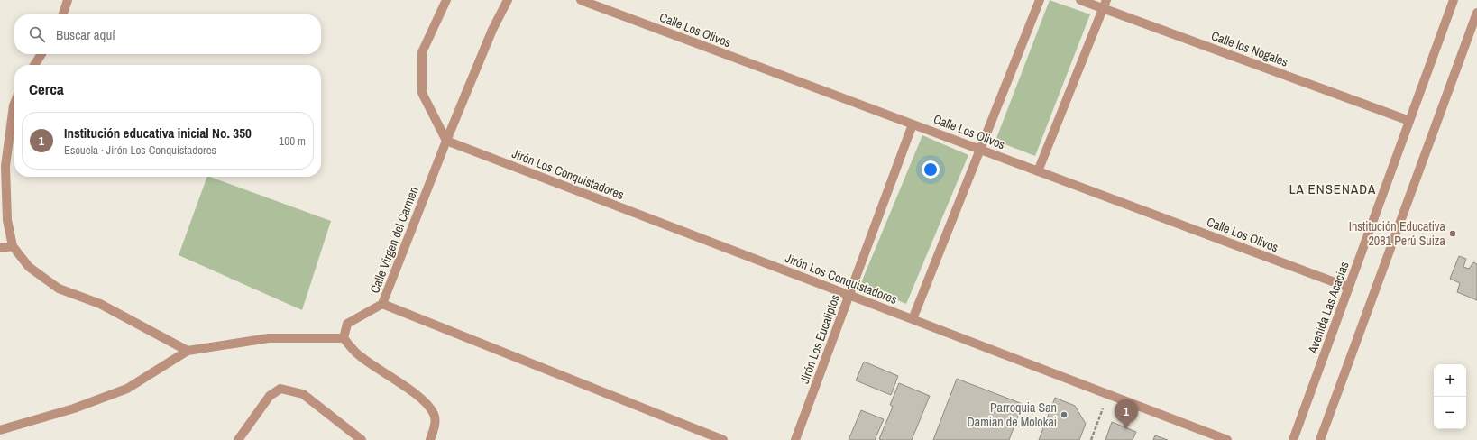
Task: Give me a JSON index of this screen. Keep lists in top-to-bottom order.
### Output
{
  "streets": {
    "street": [
      "Calle Los Olivos",
      "Calle los Nogales",
      "Jirón Los Conquistadores",
      "Calle Virgen del Carmen",
      "Avenida Las Acacias",
      "Jirón Los Eucaliptos"
    ]
  },
  "crossings": [
    ["Calle Los Olivos", "Avenida Las Acacias"],
    ["Calle Los Olivos", "Jirón Los Eucaliptos"],
    ["Calle los Nogales", "Avenida Las Acacias"],
    ["Jirón Los Conquistadores", "Calle Virgen del Carmen"],
    ["Jirón Los Conquistadores", "Jirón Los Eucaliptos"]
  ],
  "districts": ["LA ENSENADA"],
  "places": ["Institución Educativa 2081 Perú Suiza", "Parroquia San Damian de Molokai"],
  "page": {
    "search": "Buscar aquí",
    "heading": "Cerca",
    "list": [
      {
        "mark": "1",
        "name": "Institución educativa inicial No. 350",
        "note": "Escuela · Jirón Los Conquistadores",
        "value": "100 m"
      }
    ],
    "map_buttons": ["+", "−"],
    "pins": "1"
  }
}
